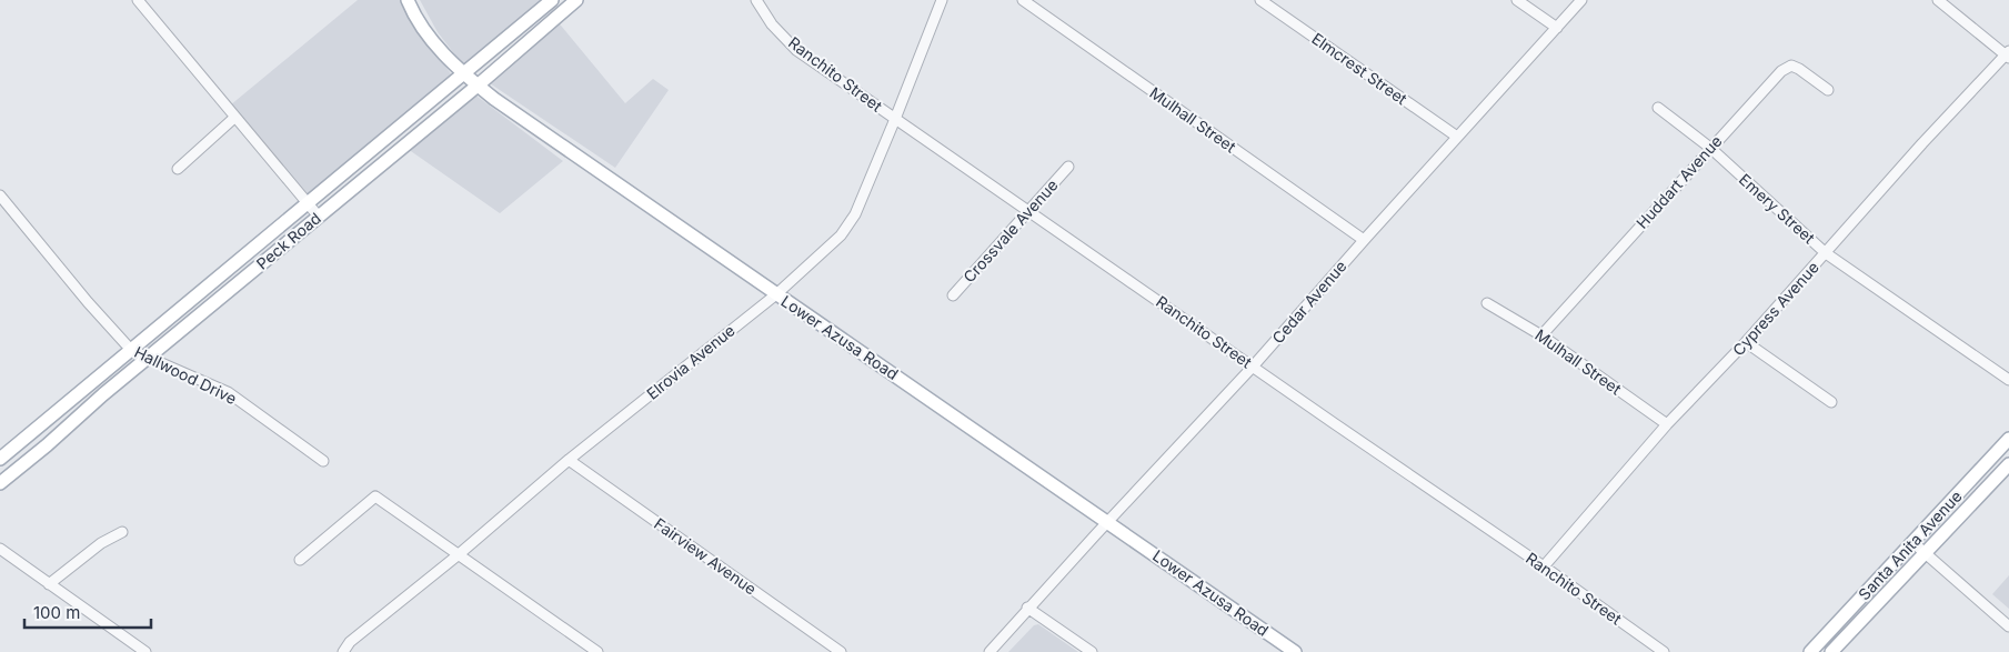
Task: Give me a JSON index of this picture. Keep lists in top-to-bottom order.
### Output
{
  "streets": {
    "main road": ["Peck Road", "Lower Azusa Road", "Santa Anita Avenue"],
    "street": [
      "Elmcrest Street",
      "Ranchito Street",
      "Mulhall Street",
      "Huddart Avenue",
      "Emery Street",
      "Crossvale Avenue",
      "Cedar Avenue",
      "Cypress Avenue",
      "Elrovia Avenue",
      "Hallwood Drive",
      "Fairview Avenue"
    ]
  },
  "crossings": [
    ["Elmcrest Street", "Cedar Avenue"],
    ["Ranchito Street", "Crossvale Avenue"],
    ["Ranchito Street", "Cedar Avenue"],
    ["Ranchito Street", "Cypress Avenue"],
    ["Ranchito Street", "Elrovia Avenue"],
    ["Mulhall Street", "Huddart Avenue"],
    ["Mulhall Street", "Cedar Avenue"],
    ["Mulhall Street", "Cypress Avenue"],
    ["Huddart Avenue", "Emery Street"],
    ["Emery Street", "Cypress Avenue"],
    ["Peck Road", "Lower Azusa Road"],
    ["Peck Road", "Hallwood Drive"],
    ["Cedar Avenue", "Lower Azusa Road"],
    ["Lower Azusa Road", "Elrovia Avenue"],
    ["Elrovia Avenue", "Fairview Avenue"]
  ],
  "scale_bar": "100 m"
}
